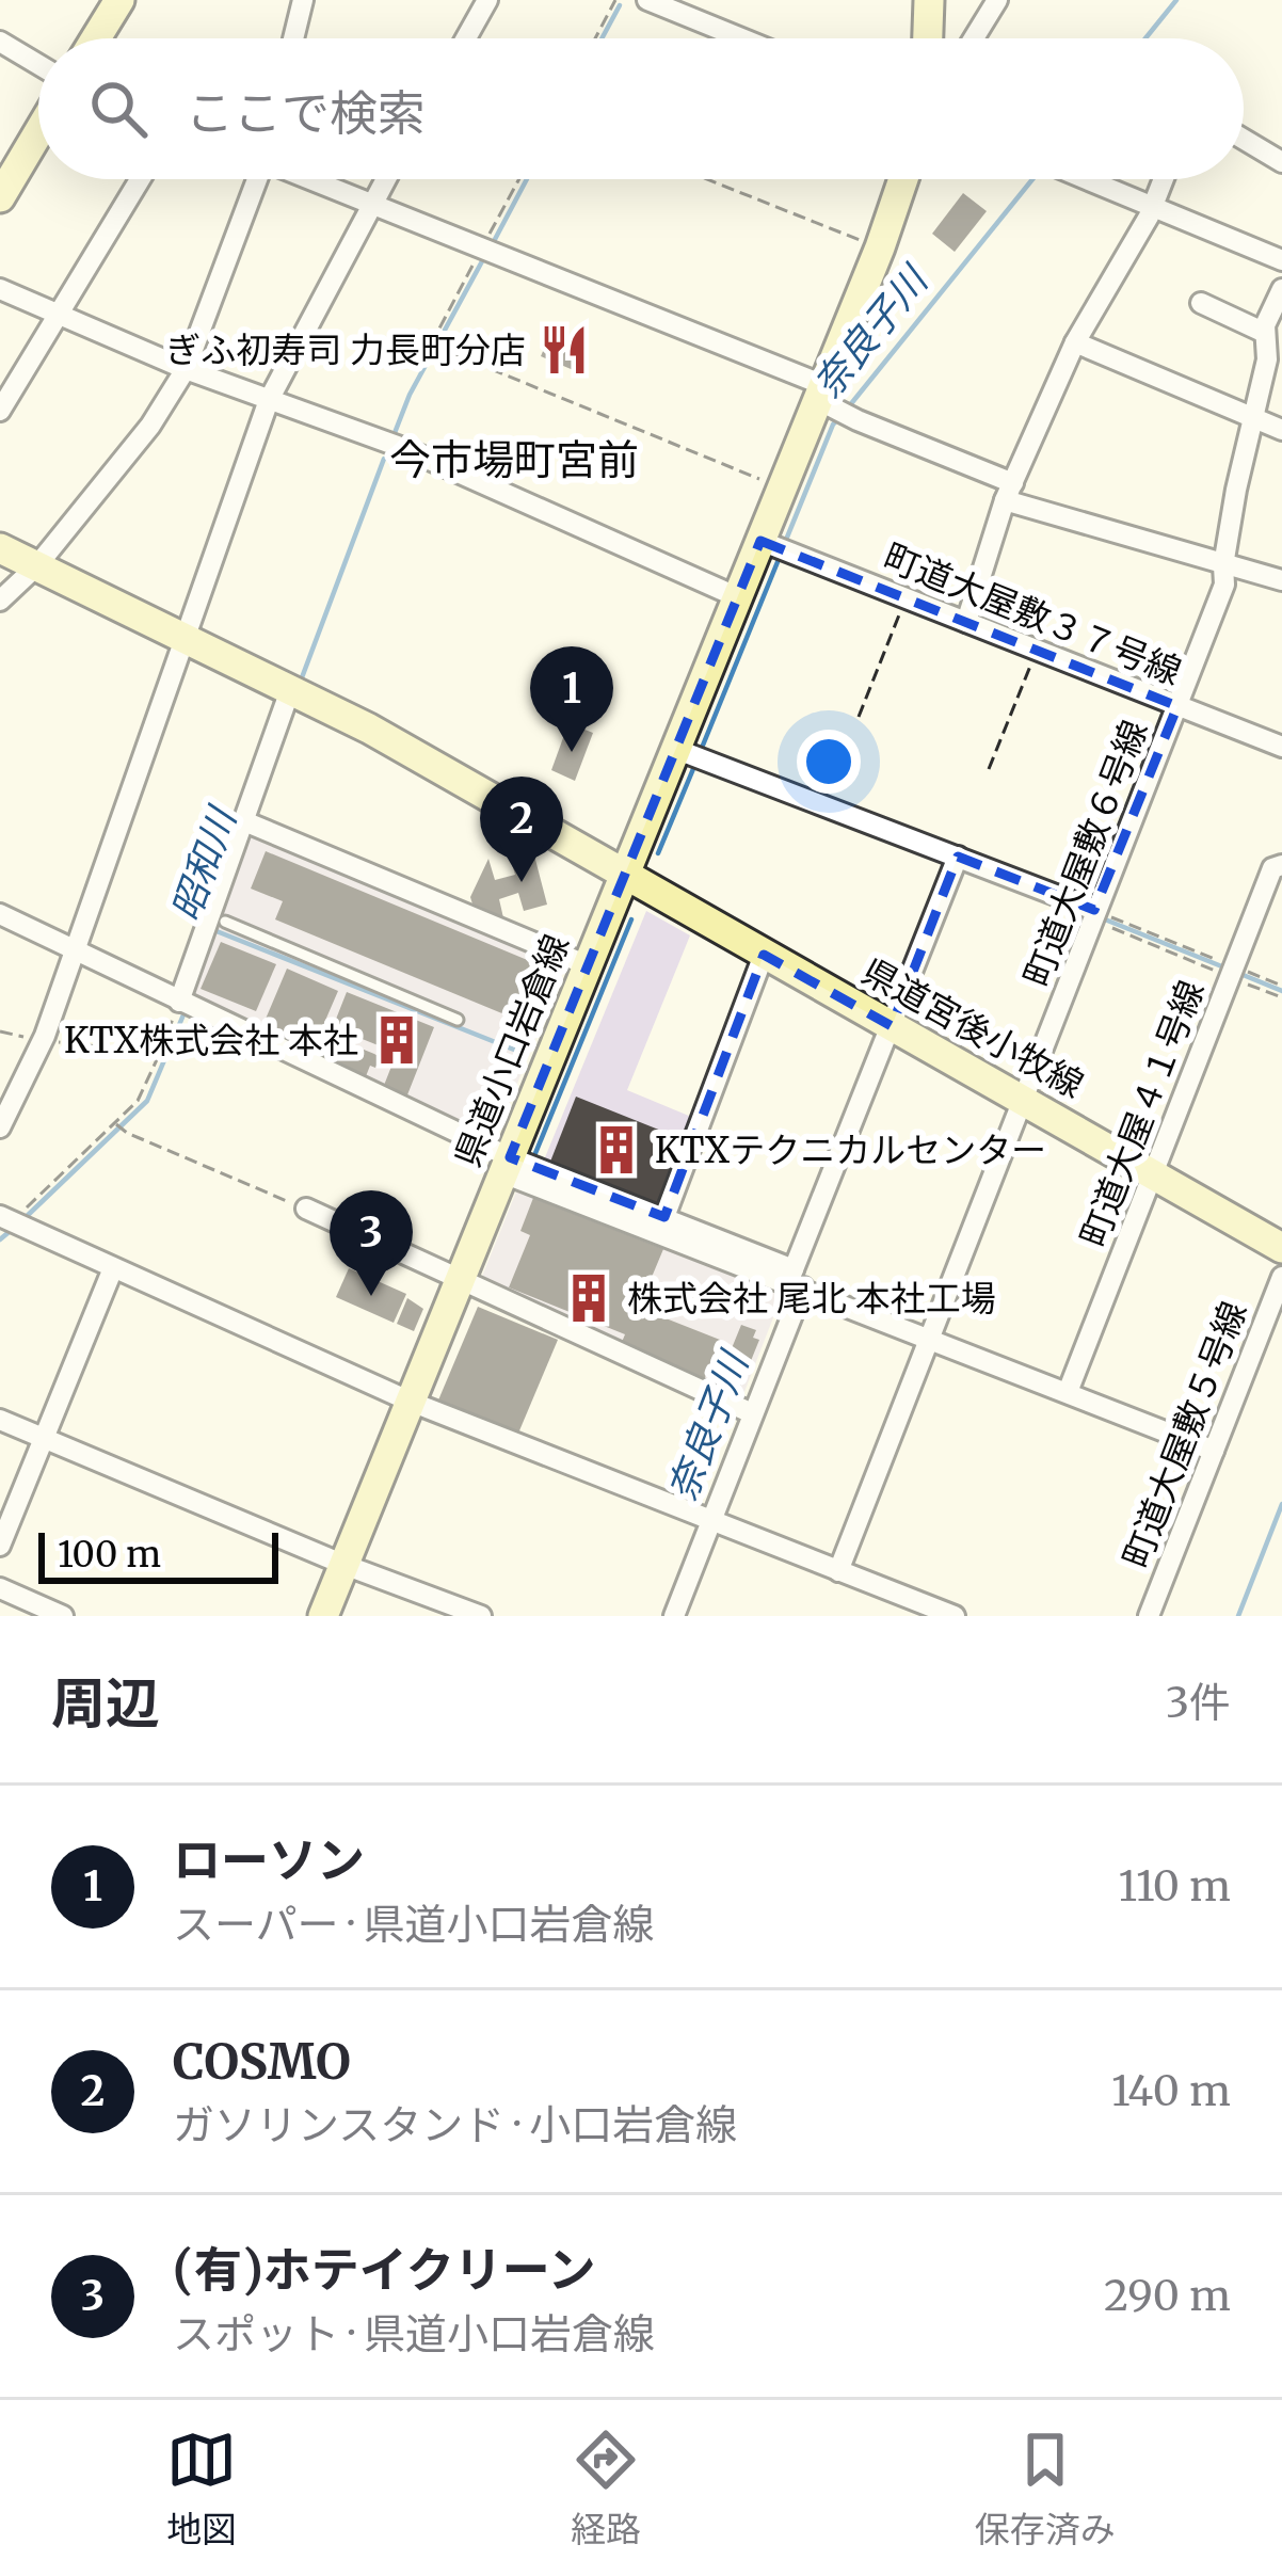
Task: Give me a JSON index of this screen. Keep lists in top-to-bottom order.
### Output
{
  "streets": {
    "main road": ["県道宮後小牧線", "県道小口岩倉線"],
    "street": [
      "町道大屋敷３７号線",
      "町道大屋敷６号線",
      "町道大屋４１号線",
      "町道大屋敷５号線"
    ]
  },
  "crossings": [
    ["町道大屋敷３７号線", "町道大屋敷６号線"],
    ["町道大屋敷３７号線", "県道小口岩倉線"],
    ["町道大屋敷６号線", "県道宮後小牧線"],
    ["県道宮後小牧線", "県道小口岩倉線"],
    ["県道宮後小牧線", "町道大屋４１号線"]
  ],
  "districts": ["今市場町宮前"],
  "water": ["奈良子川", "昭和川"],
  "places": {
    "restaurant": ["ぎふ初寿司 力長町分店"],
    "building": ["KTX株式会社 本社", "KTXテクニカルセンター", "株式会社 尾北 本社工場"]
  },
  "scale_bar": "100 m",
  "page": {
    "search": "ここで検索",
    "pins": ["1", "2", "3"],
    "scale": "100 m",
    "heading": ["周辺", "3件"],
    "list": [
      {
        "mark": "1",
        "name": "ローソン",
        "note": "スーパー · 県道小口岩倉線",
        "value": "110 m"
      },
      {
        "mark": "2",
        "name": "COSMO",
        "note": "ガソリンスタンド · 小口岩倉線",
        "value": "140 m"
      },
      {
        "mark": "3",
        "name": "(有)ホテイクリーン",
        "note": "スポット · 県道小口岩倉線",
        "value": "290 m"
      }
    ],
    "nav": ["地図", "経路", "保存済み"]
  }
}
